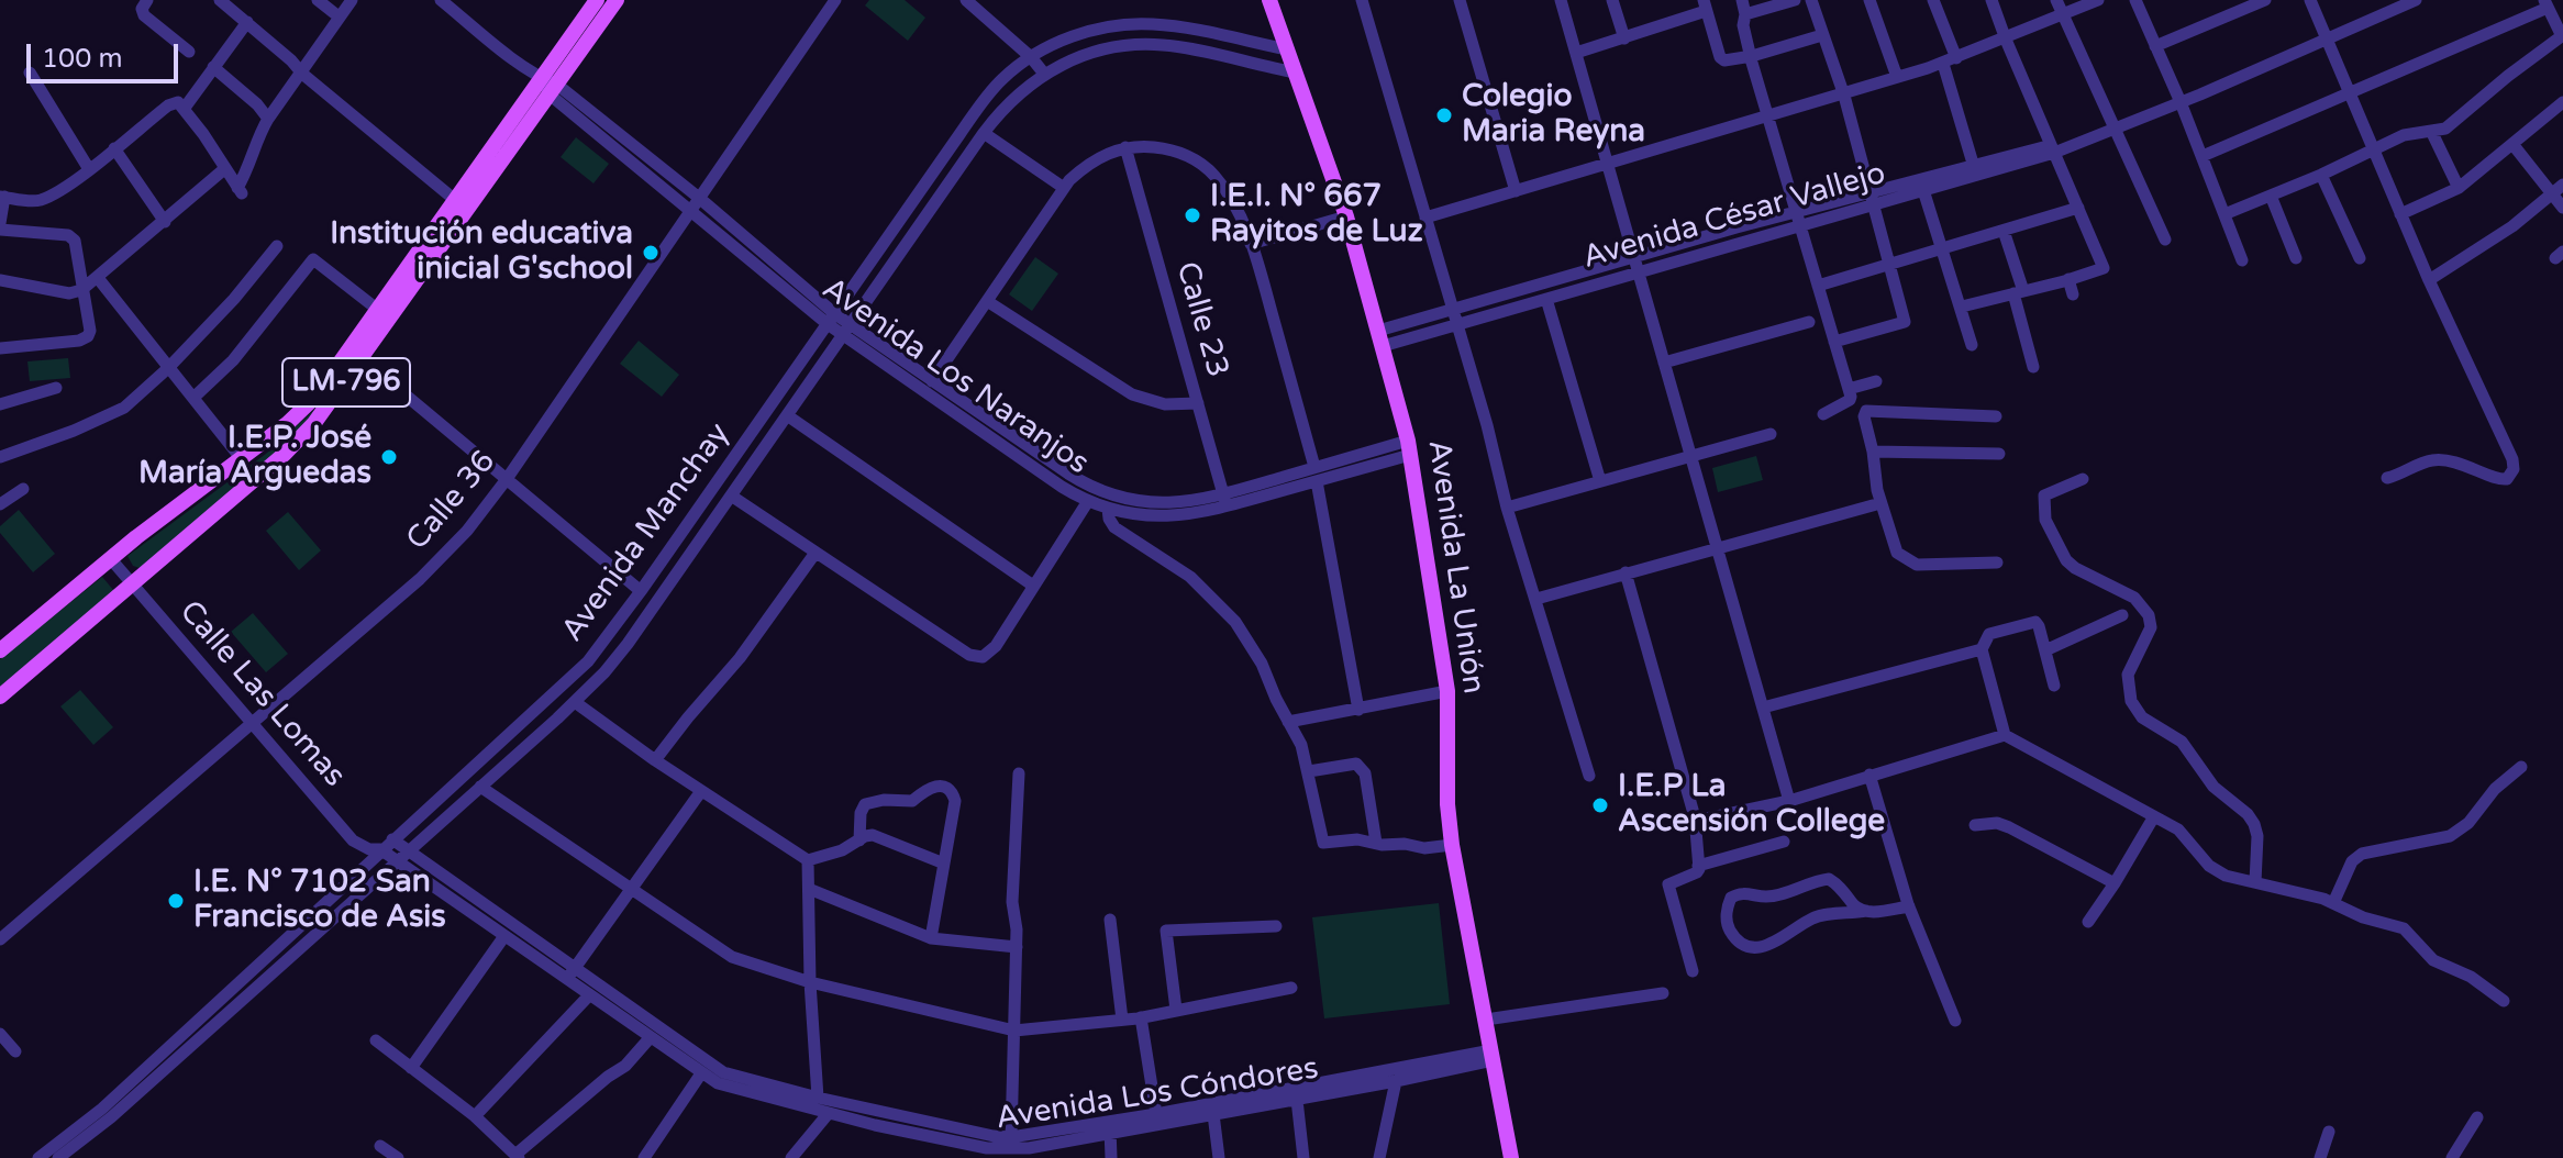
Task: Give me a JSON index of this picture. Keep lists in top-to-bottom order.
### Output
{
  "streets": {
    "main road": ["LM-796", "Avenida La Unión"],
    "street": [
      "Avenida César Vallejo",
      "Calle 23",
      "Avenida Los Naranjos",
      "Calle 36",
      "Avenida Manchay",
      "Calle Las Lomas",
      "Avenida Los Cóndores"
    ]
  },
  "crossings": [
    ["Avenida César Vallejo", "Avenida La Unión"],
    ["Calle 23", "Avenida Los Naranjos"],
    ["Avenida Los Naranjos", "LM-796"],
    ["Avenida Los Naranjos", "Calle 36"],
    ["Avenida Los Naranjos", "Avenida Manchay"],
    ["Avenida Los Naranjos", "Avenida La Unión"],
    ["LM-796", "Calle Las Lomas"],
    ["Calle 36", "Calle Las Lomas"],
    ["Avenida Manchay", "Avenida La Unión"],
    ["Avenida Manchay", "Calle Las Lomas"],
    ["Avenida Manchay", "Avenida Los Cóndores"],
    ["Avenida La Unión", "Avenida Los Cóndores"],
    ["Calle Las Lomas", "Avenida Los Cóndores"]
  ],
  "places": [
    "Colegio Maria Reyna",
    "I.E.I. N° 667 Rayitos de Luz",
    "Institución educativa inicial G'school",
    "I.E.P. José María Arguedas",
    "I.E.P La Ascensión College",
    "I.E. N° 7102 San Francisco de Asis"
  ],
  "scale_bar": "100 m"
}
